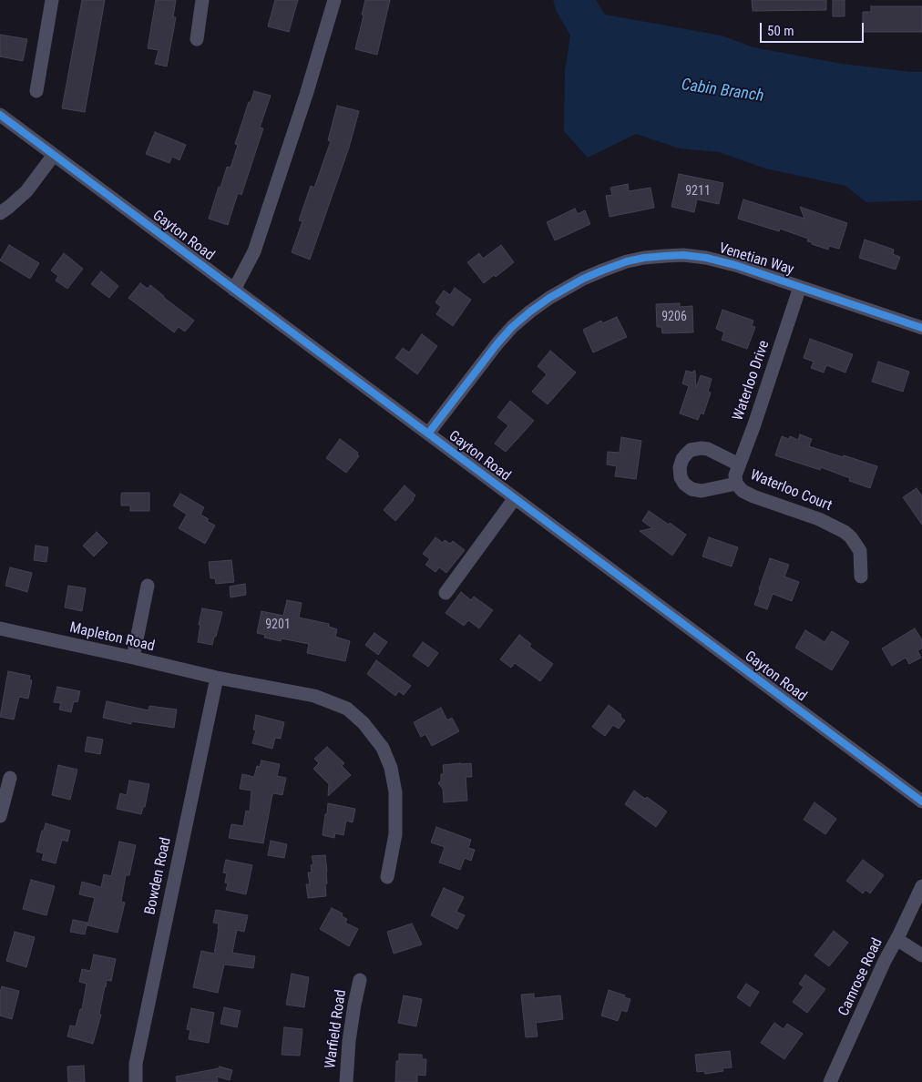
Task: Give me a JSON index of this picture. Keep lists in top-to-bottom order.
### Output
{
  "streets": {
    "street": [
      "Gayton Road",
      "Venetian Way",
      "Waterloo Drive",
      "Waterloo Court",
      "Mapleton Road",
      "Bowden Road",
      "Camrose Road",
      "Warfield Road"
    ]
  },
  "crossings": [
    ["Gayton Road", "Venetian Way"],
    ["Venetian Way", "Waterloo Drive"],
    ["Waterloo Drive", "Waterloo Court"],
    ["Mapleton Road", "Bowden Road"]
  ],
  "water": ["Cabin Branch"],
  "house_numbers": ["9211", "9206", "9201"],
  "scale_bar": "50 m"
}
